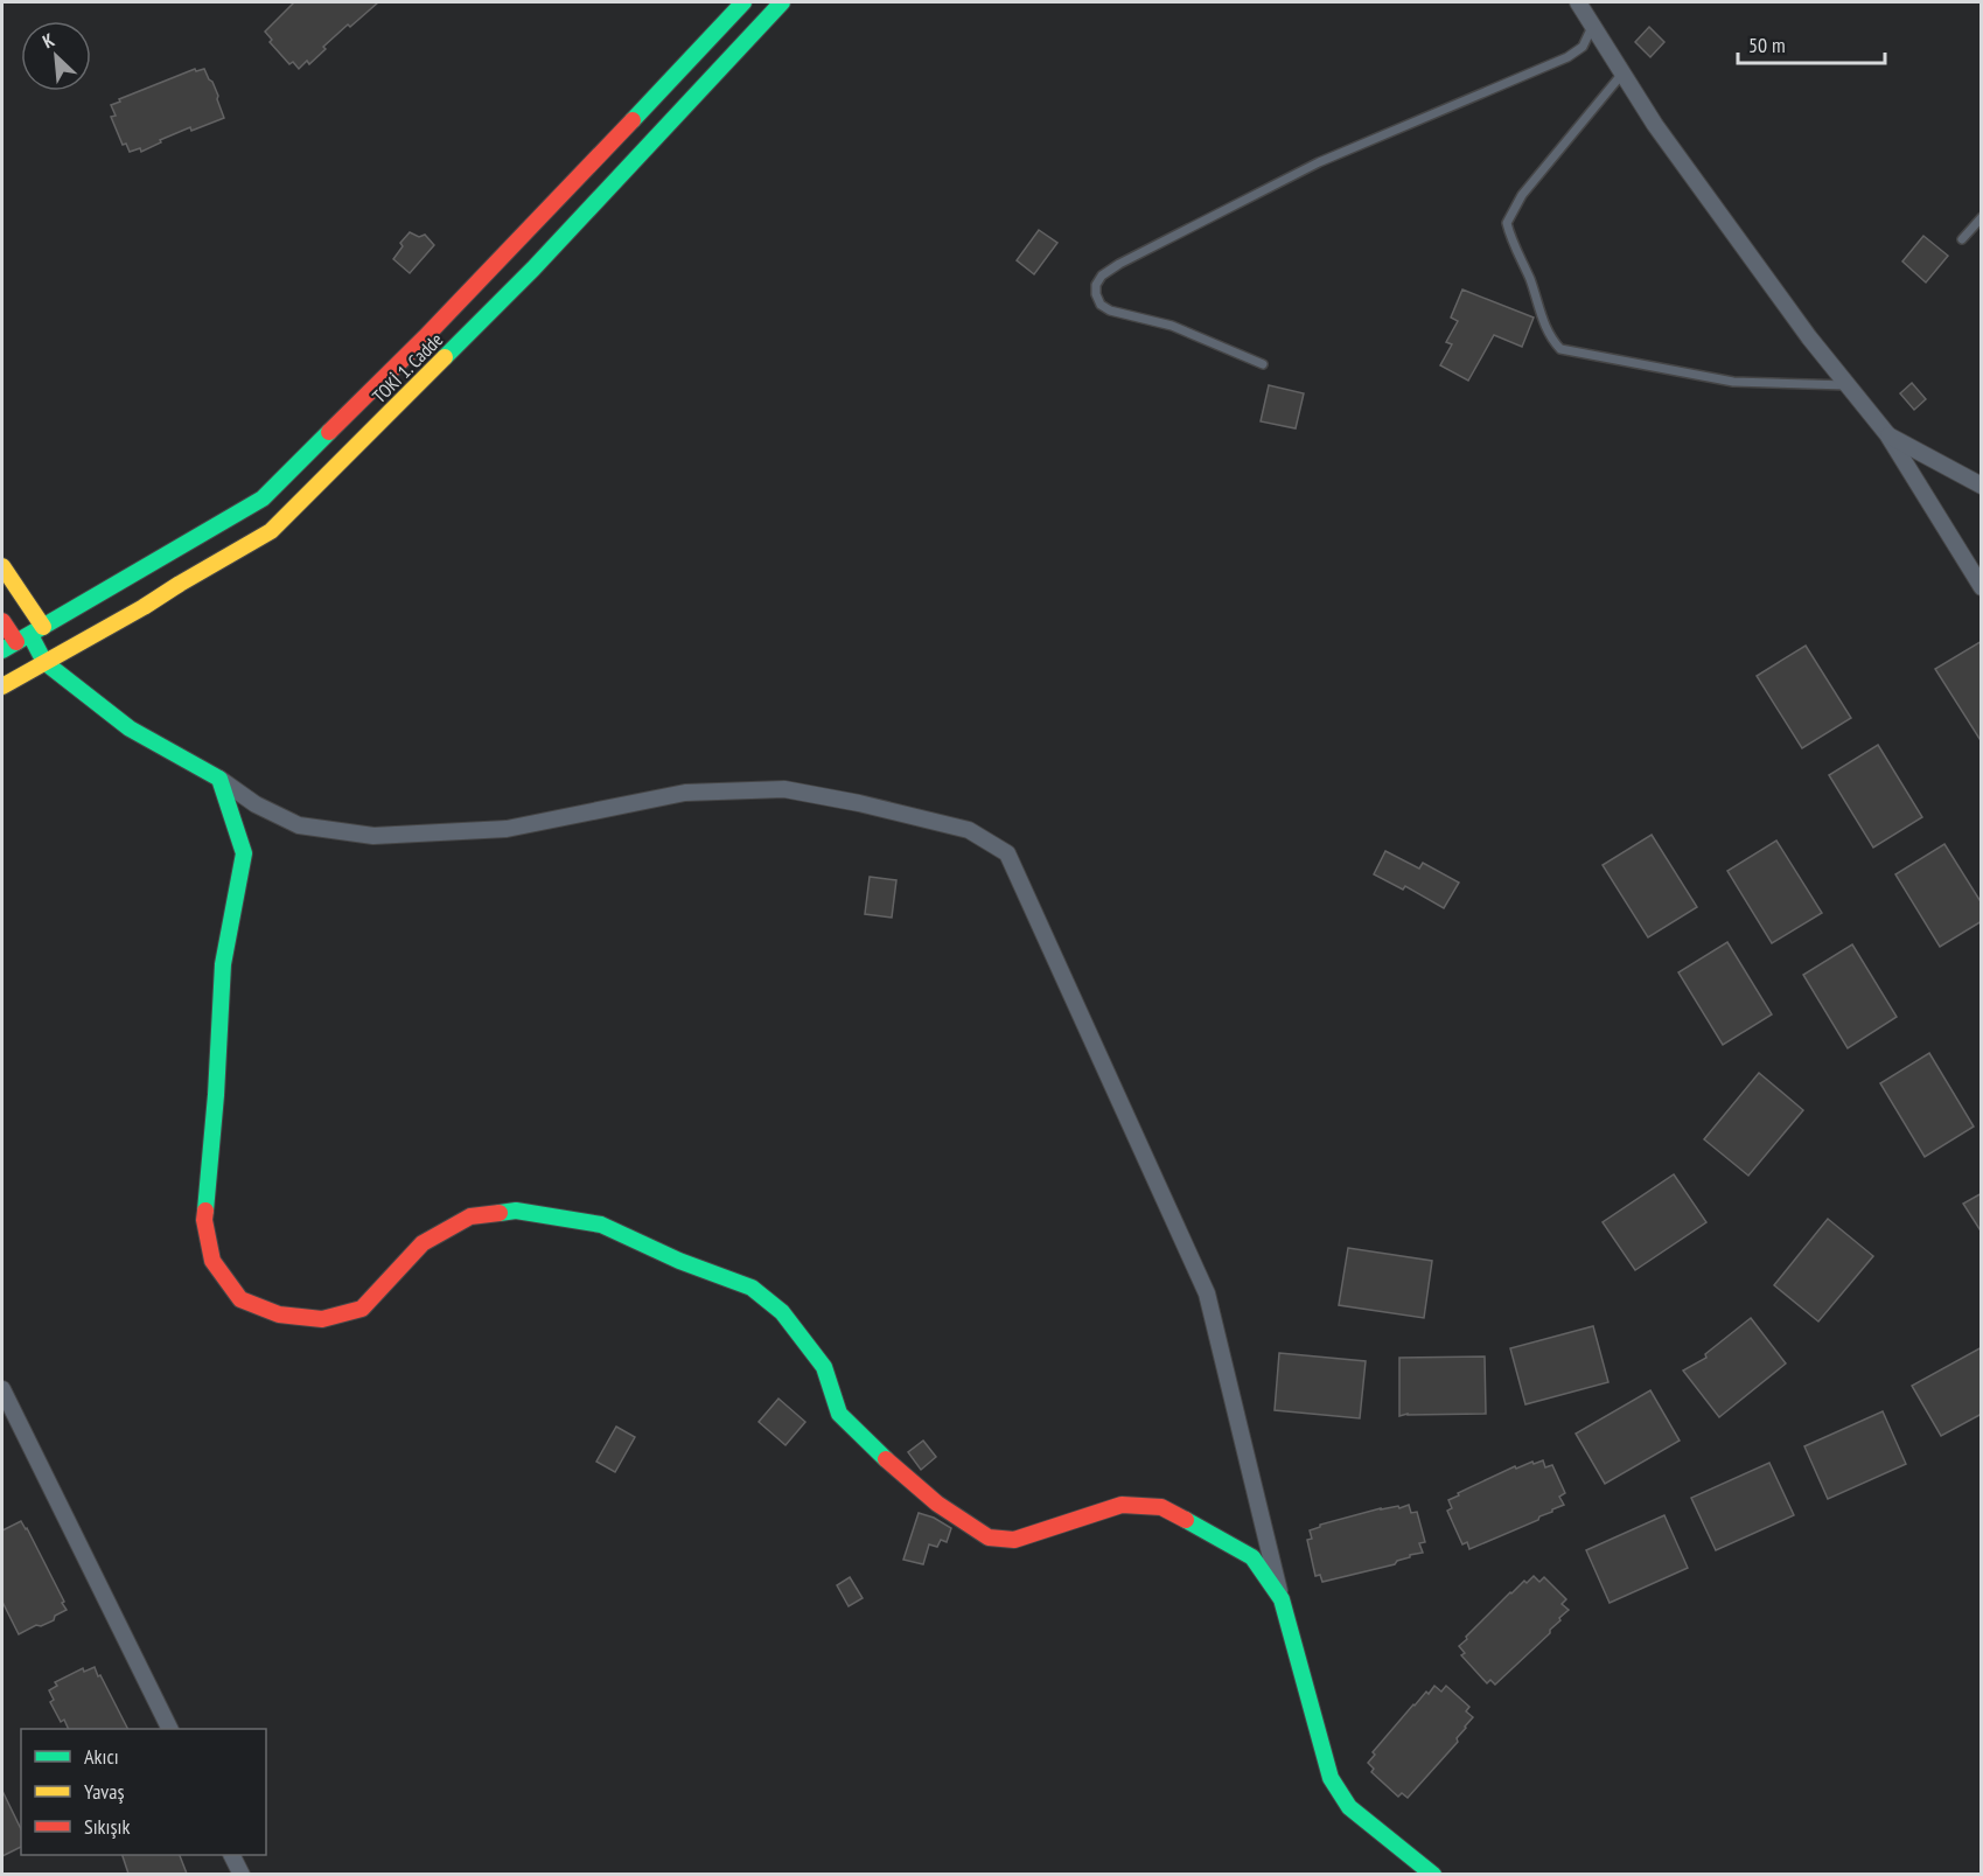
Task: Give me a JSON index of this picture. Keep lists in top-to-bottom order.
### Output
{
  "streets": {
    "street": ["TOKİ 1. Cadde"]
  },
  "legend": ["Akıcı", "Yavaş", "Sıkışık"],
  "scale_bar": "50 m",
  "north": "top left"
}
